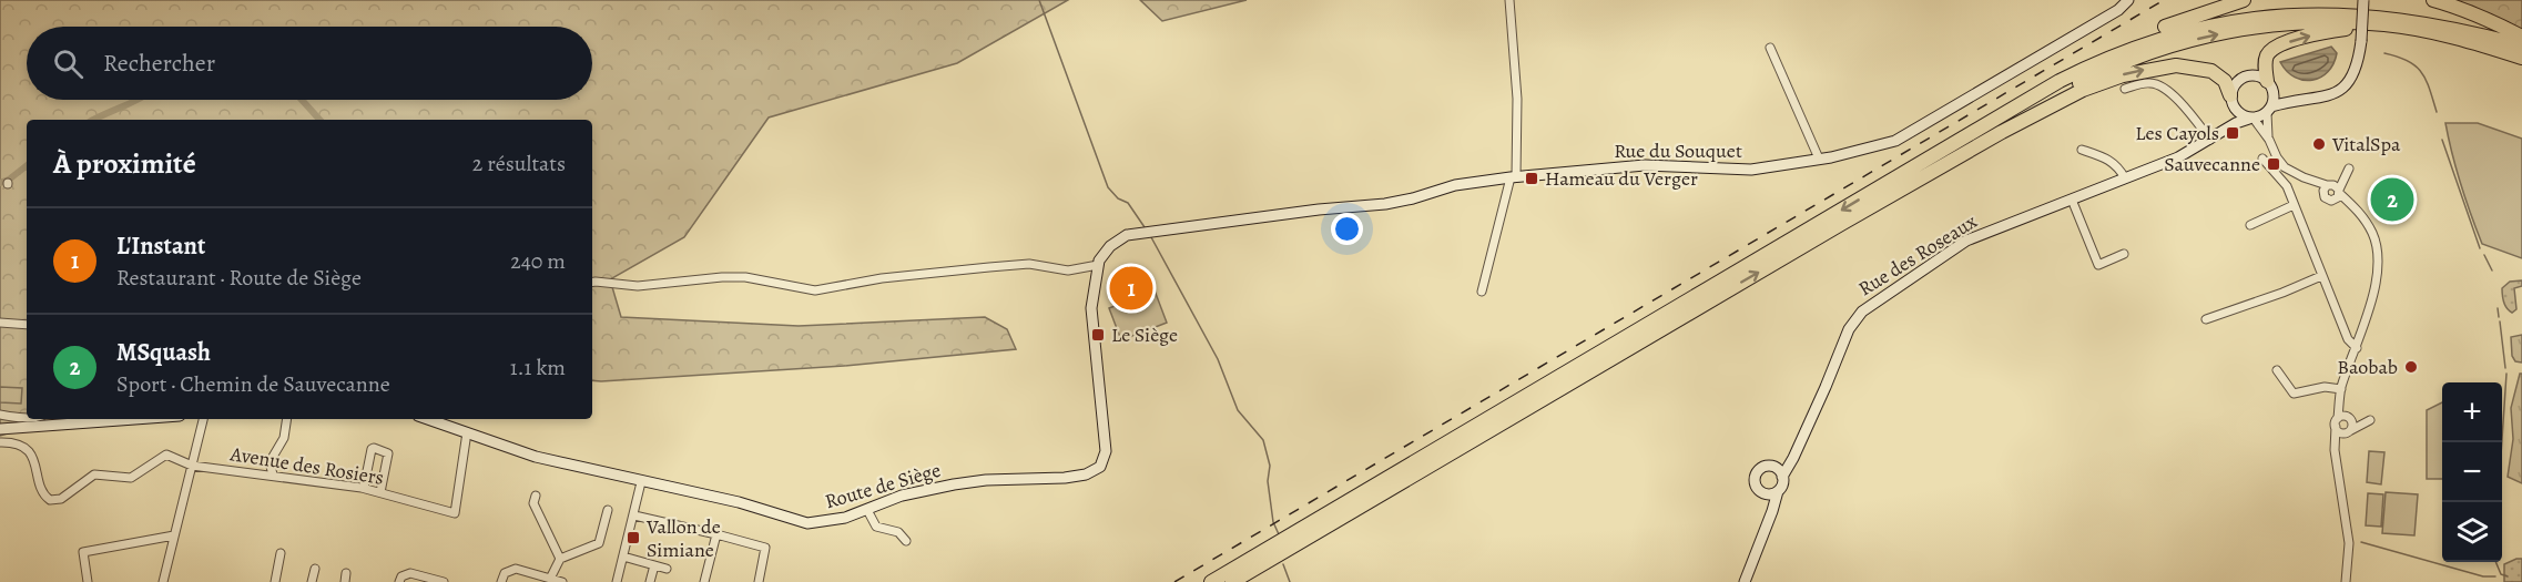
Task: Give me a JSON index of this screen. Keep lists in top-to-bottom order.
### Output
{
  "streets": {
    "street": [
      "Rue du Souquet",
      "Rue des Roseaux",
      "Avenue des Rosiers",
      "Route de Siège"
    ]
  },
  "crossings": [
    ["Rue du Souquet", "Route de Siège"],
    ["Avenue des Rosiers", "Route de Siège"]
  ],
  "places": {
    "transit": [
      "Les Cayols",
      "Sauvecanne",
      "Hameau du Verger",
      "Le Siège",
      "Vallon de Simiane"
    ],
    "other": ["VitalSpa", "Baobab"]
  },
  "page": {
    "search": "Rechercher",
    "heading": ["À proximité", "2 résultats"],
    "pins": ["2", "1"],
    "list": [
      {
        "mark": "1",
        "name": "L'Instant",
        "note": "Restaurant · Route de Siège",
        "value": "240 m"
      },
      {
        "mark": "2",
        "name": "MSquash",
        "note": "Sport · Chemin de Sauvecanne",
        "value": "1.1 km"
      }
    ],
    "map_buttons": ["+", "−"]
  }
}
